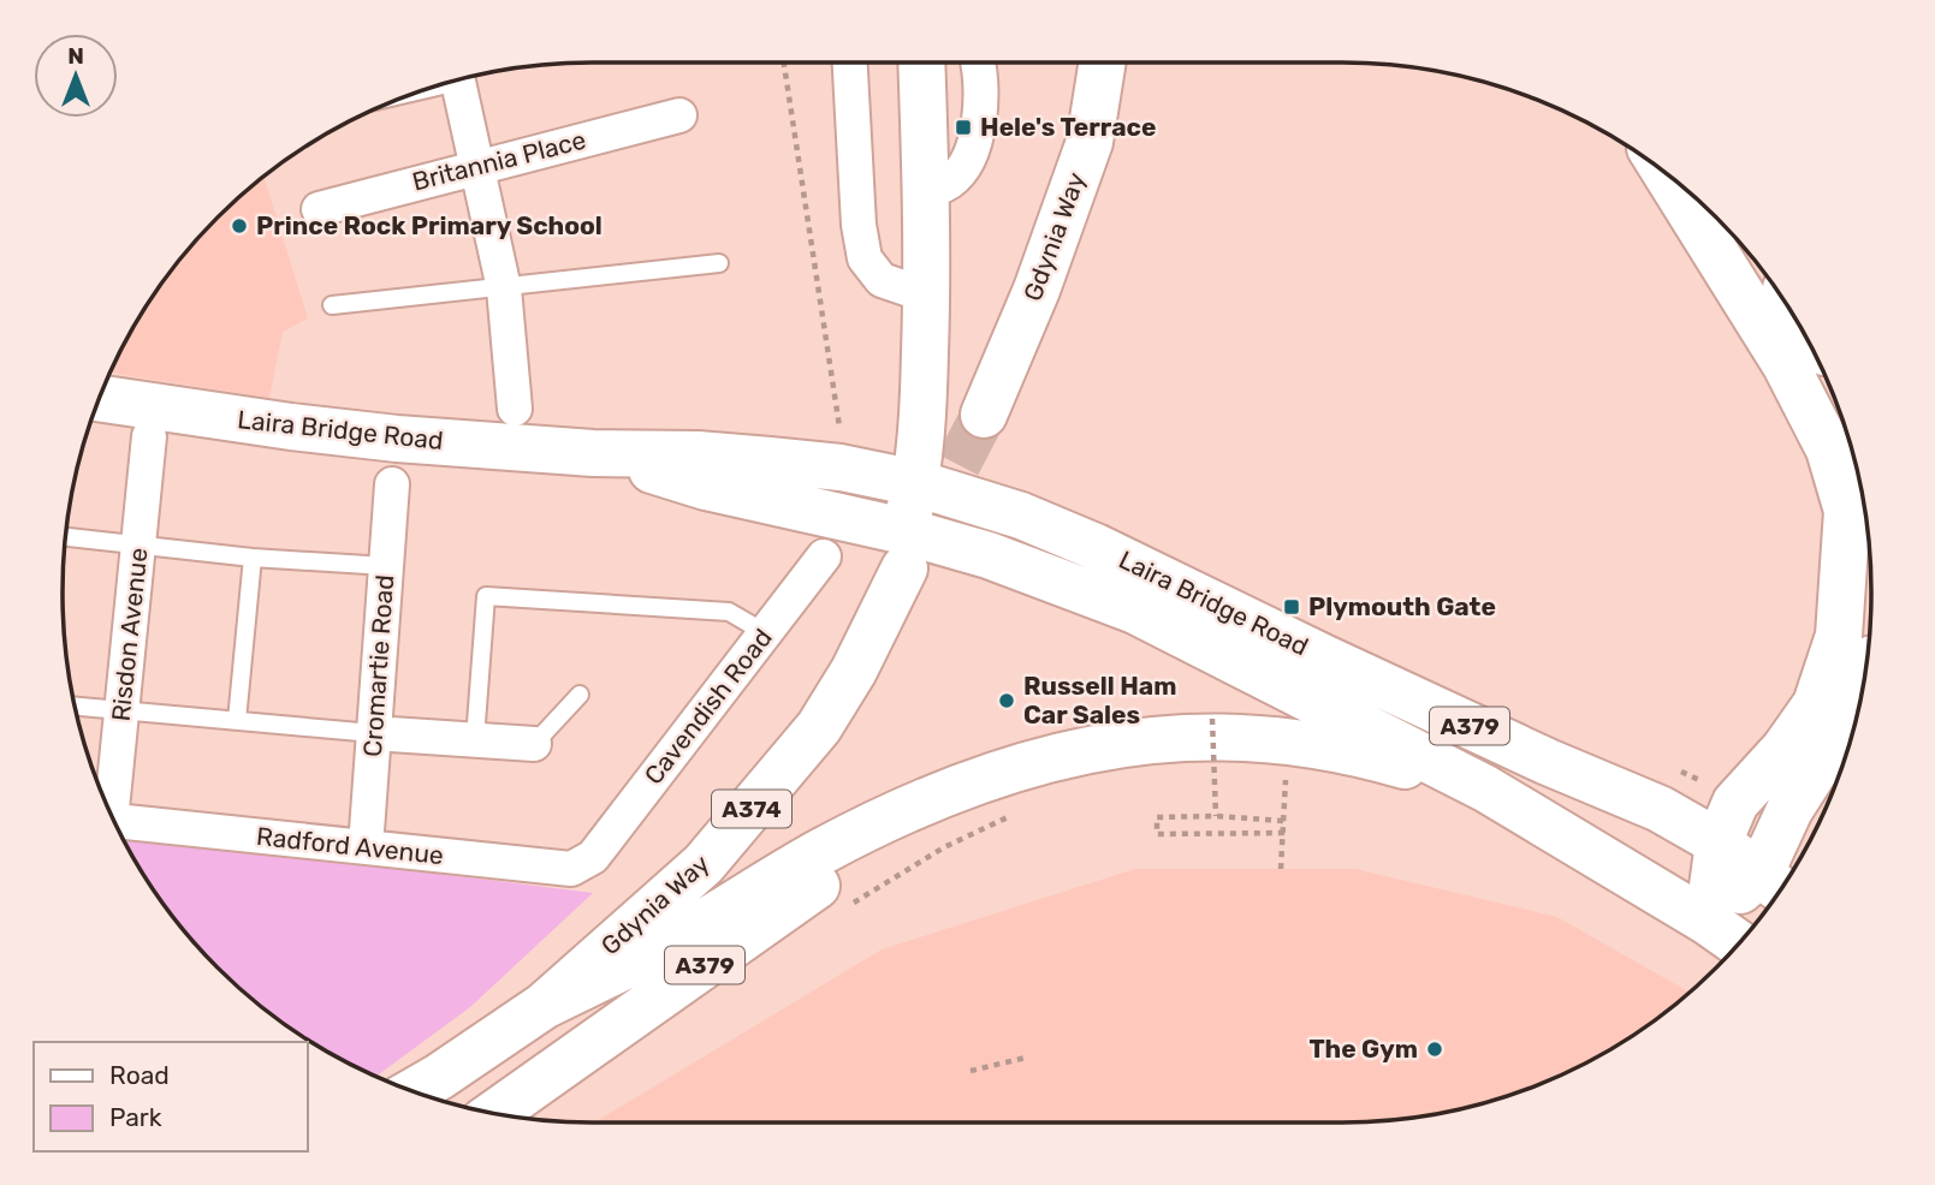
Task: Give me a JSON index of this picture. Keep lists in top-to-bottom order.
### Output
{
  "streets": {
    "main road": [
      "Gdynia Way",
      "Laira Bridge Road",
      "A379",
      "A374"
    ],
    "street": [
      "Britannia Place",
      "Risdon Avenue",
      "Cromartie Road",
      "Cavendish Road",
      "Radford Avenue"
    ]
  },
  "crossings": [
    ["Gdynia Way", "Laira Bridge Road"],
    ["Gdynia Way", "A379"],
    ["Gdynia Way", "A374"],
    ["Laira Bridge Road", "A379"],
    ["Laira Bridge Road", "A374"],
    ["Cromartie Road", "Radford Avenue"],
    ["Cavendish Road", "Radford Avenue"]
  ],
  "places": {
    "transit": ["Hele's Terrace", "Plymouth Gate"],
    "other": ["Prince Rock Primary School", "Russell Ham Car Sales", "The Gym"]
  },
  "legend": ["Road", "Park"],
  "north": "top"
}
